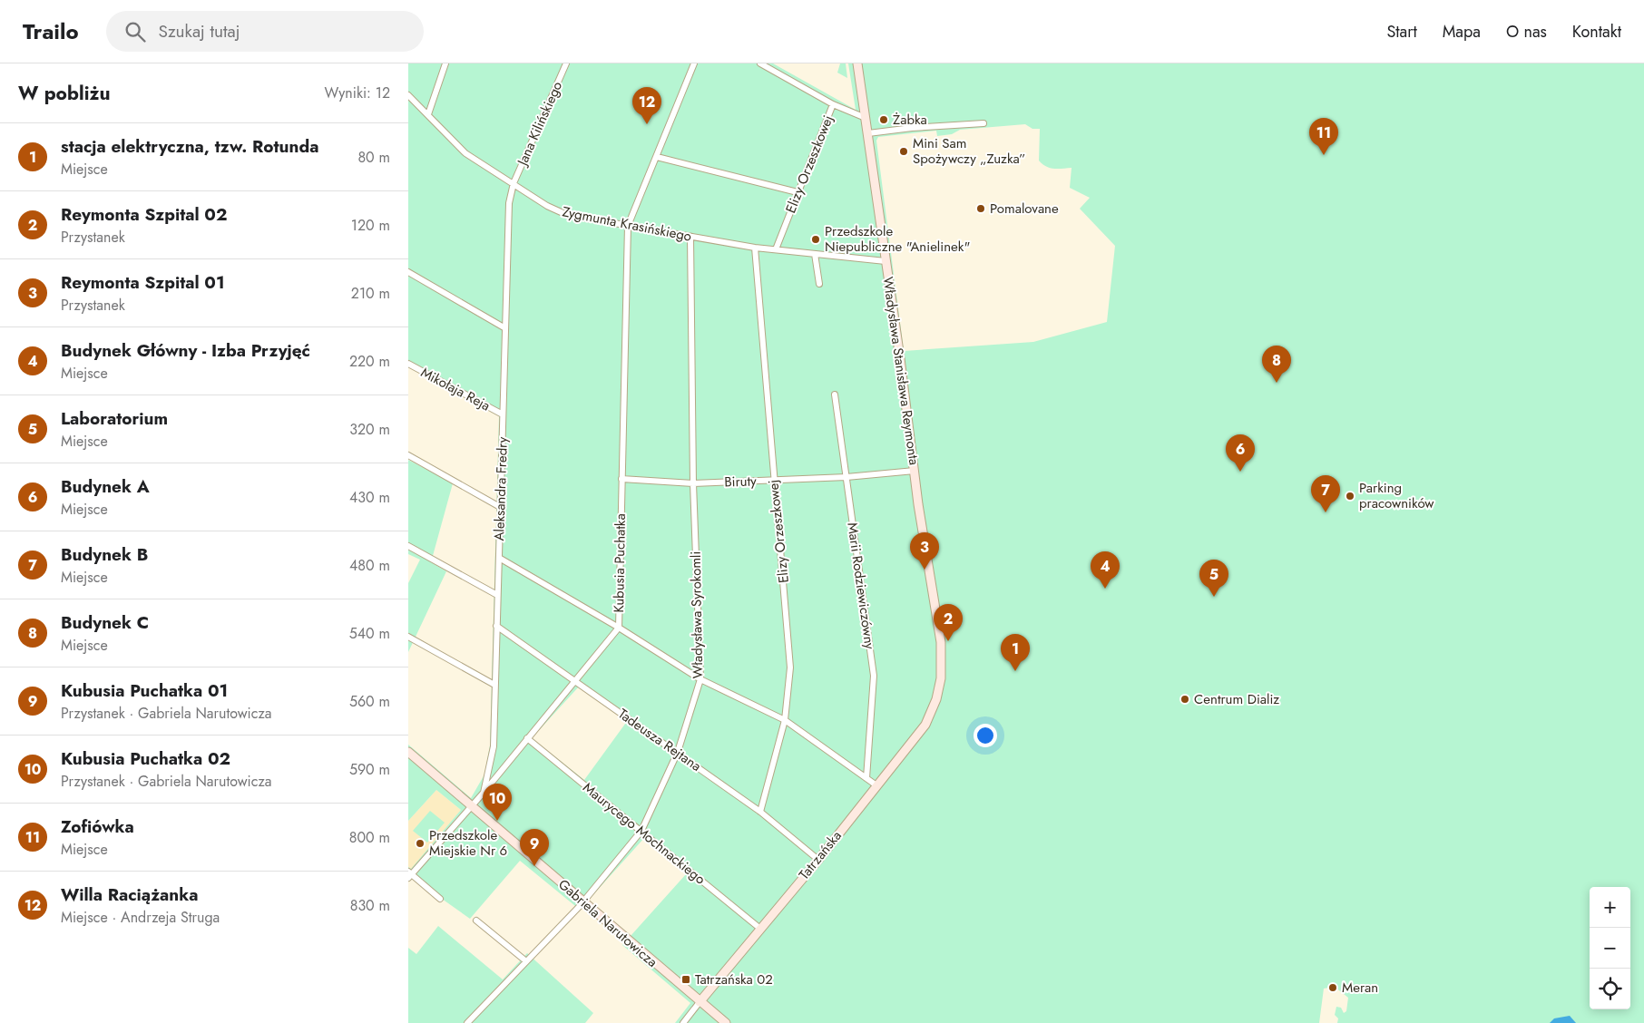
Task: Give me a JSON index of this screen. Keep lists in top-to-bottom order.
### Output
{
  "streets": {
    "street": [
      "Jana Kilińskiego",
      "Elizy Orzeszkowej",
      "Zygmunta Krasińskiego",
      "Władysława Stanisława Reymonta",
      "Mikołaja Reja",
      "Biruty",
      "Aleksandra Fredry",
      "Kubusia Puchatka",
      "Marii Rodziewiczówny",
      "Władysława Syrokomli",
      "Tadeusza Rejtana",
      "Maurycego Mochnackiego",
      "Tatrzańska",
      "Gabriela Narutowicza"
    ]
  },
  "crossings": [
    ["Jana Kilińskiego", "Zygmunta Krasińskiego"],
    ["Jana Kilińskiego", "Aleksandra Fredry"],
    ["Elizy Orzeszkowej", "Zygmunta Krasińskiego"],
    ["Elizy Orzeszkowej", "Biruty"],
    ["Elizy Orzeszkowej", "Tadeusza Rejtana"],
    ["Zygmunta Krasińskiego", "Władysława Stanisława Reymonta"],
    ["Zygmunta Krasińskiego", "Aleksandra Fredry"],
    ["Zygmunta Krasińskiego", "Kubusia Puchatka"],
    ["Zygmunta Krasińskiego", "Władysława Syrokomli"],
    ["Władysława Stanisława Reymonta", "Biruty"],
    ["Władysława Stanisława Reymonta", "Tatrzańska"],
    ["Mikołaja Reja", "Aleksandra Fredry"],
    ["Biruty", "Kubusia Puchatka"],
    ["Biruty", "Marii Rodziewiczówny"],
    ["Biruty", "Władysława Syrokomli"],
    ["Aleksandra Fredry", "Kubusia Puchatka"],
    ["Aleksandra Fredry", "Tadeusza Rejtana"],
    ["Kubusia Puchatka", "Tadeusza Rejtana"],
    ["Kubusia Puchatka", "Maurycego Mochnackiego"],
    ["Kubusia Puchatka", "Gabriela Narutowicza"],
    ["Władysława Syrokomli", "Tadeusza Rejtana"],
    ["Władysława Syrokomli", "Maurycego Mochnackiego"],
    ["Władysława Syrokomli", "Gabriela Narutowicza"],
    ["Tadeusza Rejtana", "Tatrzańska"],
    ["Maurycego Mochnackiego", "Tatrzańska"],
    ["Tatrzańska", "Gabriela Narutowicza"]
  ],
  "places": {
    "other": [
      "Żabka",
      "Mini Sam Spożywczy „Zuzka”",
      "Pomalovane",
      "Przedszkole Niepubliczne \"Anielinek\"",
      "Parking pracowników",
      "Centrum Dializ",
      "Przedszkole Miejskie Nr 6",
      "Meran"
    ],
    "transit": ["Tatrzańska 02"]
  },
  "page": {
    "header": "Trailo",
    "search": "Szukaj tutaj",
    "nav": [
      "Start",
      "Mapa",
      "O nas",
      "Kontakt"
    ],
    "heading": ["W pobliżu", "Wyniki: 12"],
    "pins": [
      "12",
      "11",
      "8",
      "6",
      "7",
      "3",
      "4",
      "5",
      "2",
      "1",
      "10",
      "9"
    ],
    "list": [
      {
        "mark": "1",
        "name": "stacja elektryczna, tzw. Rotunda",
        "note": "Miejsce",
        "value": "80 m"
      },
      {
        "mark": "2",
        "name": "Reymonta Szpital 02",
        "note": "Przystanek",
        "value": "120 m"
      },
      {
        "mark": "3",
        "name": "Reymonta Szpital 01",
        "note": "Przystanek",
        "value": "210 m"
      },
      {
        "mark": "4",
        "name": "Budynek Główny - Izba Przyjęć",
        "note": "Miejsce",
        "value": "220 m"
      },
      {
        "mark": "5",
        "name": "Laboratorium",
        "note": "Miejsce",
        "value": "320 m"
      },
      {
        "mark": "6",
        "name": "Budynek A",
        "note": "Miejsce",
        "value": "430 m"
      },
      {
        "mark": "7",
        "name": "Budynek B",
        "note": "Miejsce",
        "value": "480 m"
      },
      {
        "mark": "8",
        "name": "Budynek C",
        "note": "Miejsce",
        "value": "540 m"
      },
      {
        "mark": "9",
        "name": "Kubusia Puchatka 01",
        "note": "Przystanek · Gabriela Narutowicza",
        "value": "560 m"
      },
      {
        "mark": "10",
        "name": "Kubusia Puchatka 02",
        "note": "Przystanek · Gabriela Narutowicza",
        "value": "590 m"
      },
      {
        "mark": "11",
        "name": "Zofiówka",
        "note": "Miejsce",
        "value": "800 m"
      },
      {
        "mark": "12",
        "name": "Willa Raciążanka",
        "note": "Miejsce · Andrzeja Struga",
        "value": "830 m"
      }
    ],
    "map_buttons": ["+", "−"]
  }
}
